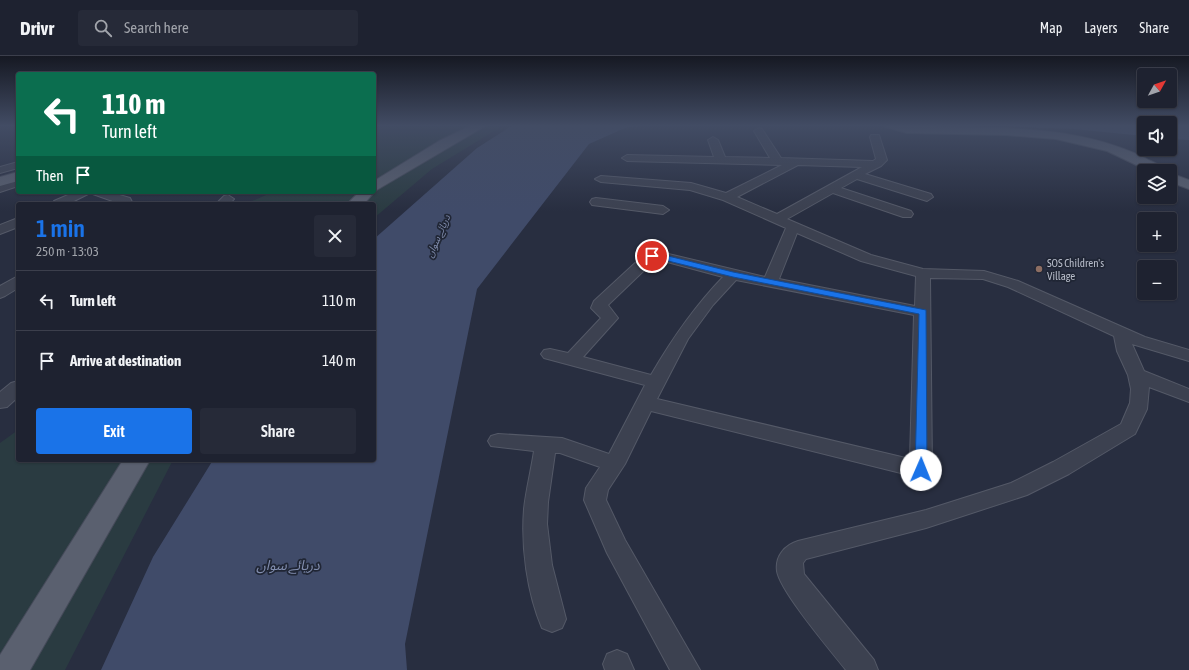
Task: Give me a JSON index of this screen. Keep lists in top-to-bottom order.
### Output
{
  "water": ["دریائے سواں"],
  "places": ["SOS Children's Village"],
  "north": "top right",
  "page": {
    "header": "Drivr",
    "search": "Search here",
    "nav": ["Map", "Layers", "Share"],
    "map_buttons": ["+", "−"],
    "turn": ["110 m", "Turn left"],
    "then": "Then",
    "heading": ["1 min", "250 m · 13:03"],
    "list": [
      {
        "name": "Turn left",
        "value": "110 m"
      },
      {
        "name": "Arrive at destination",
        "value": "140 m"
      }
    ],
    "buttons": ["Exit", "Share"]
  }
}
